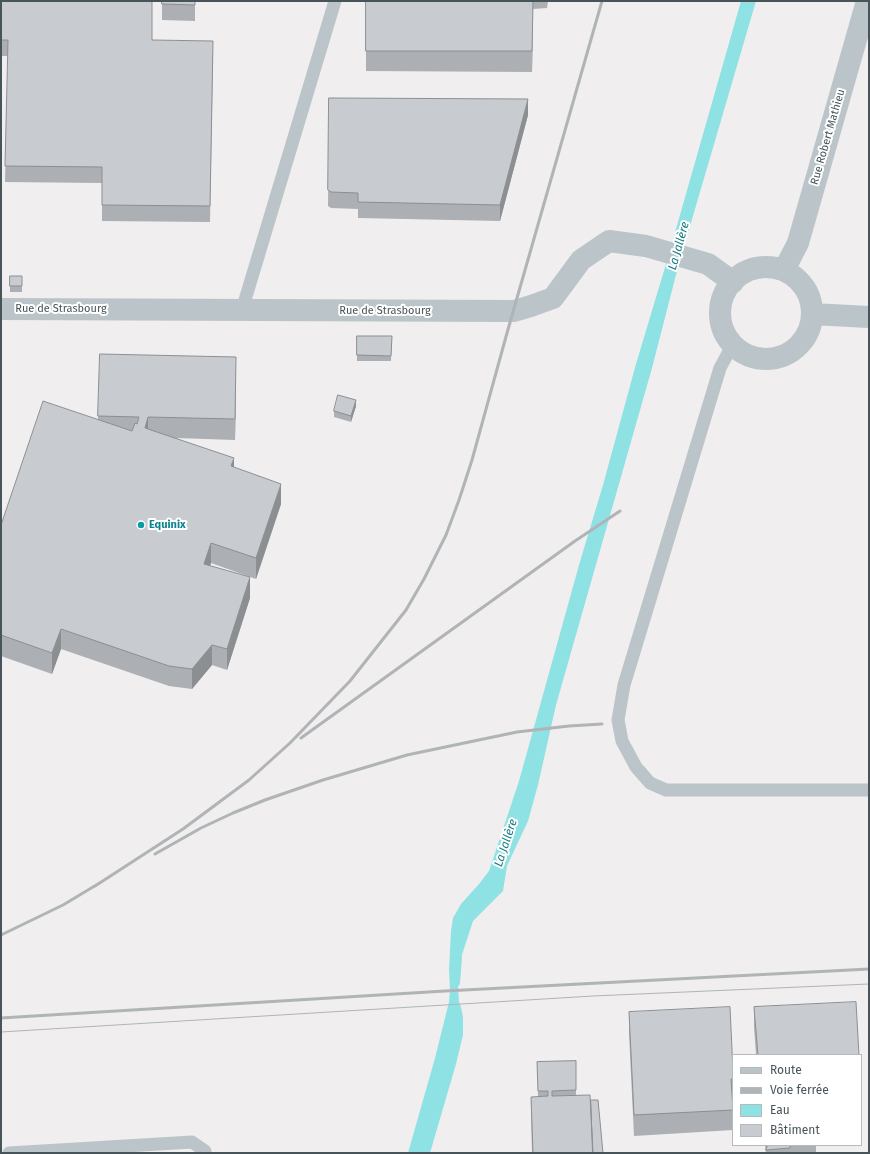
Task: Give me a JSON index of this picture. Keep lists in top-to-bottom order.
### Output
{
  "streets": {
    "street": ["Rue Robert Mathieu", "Rue de Strasbourg"]
  },
  "crossings": [
    ["Rue Robert Mathieu", "Rue de Strasbourg"]
  ],
  "water": ["La Jallère"],
  "places": ["Equinix"],
  "legend": [
    "Route",
    "Voie ferrée",
    "Eau",
    "Bâtiment"
  ]
}
